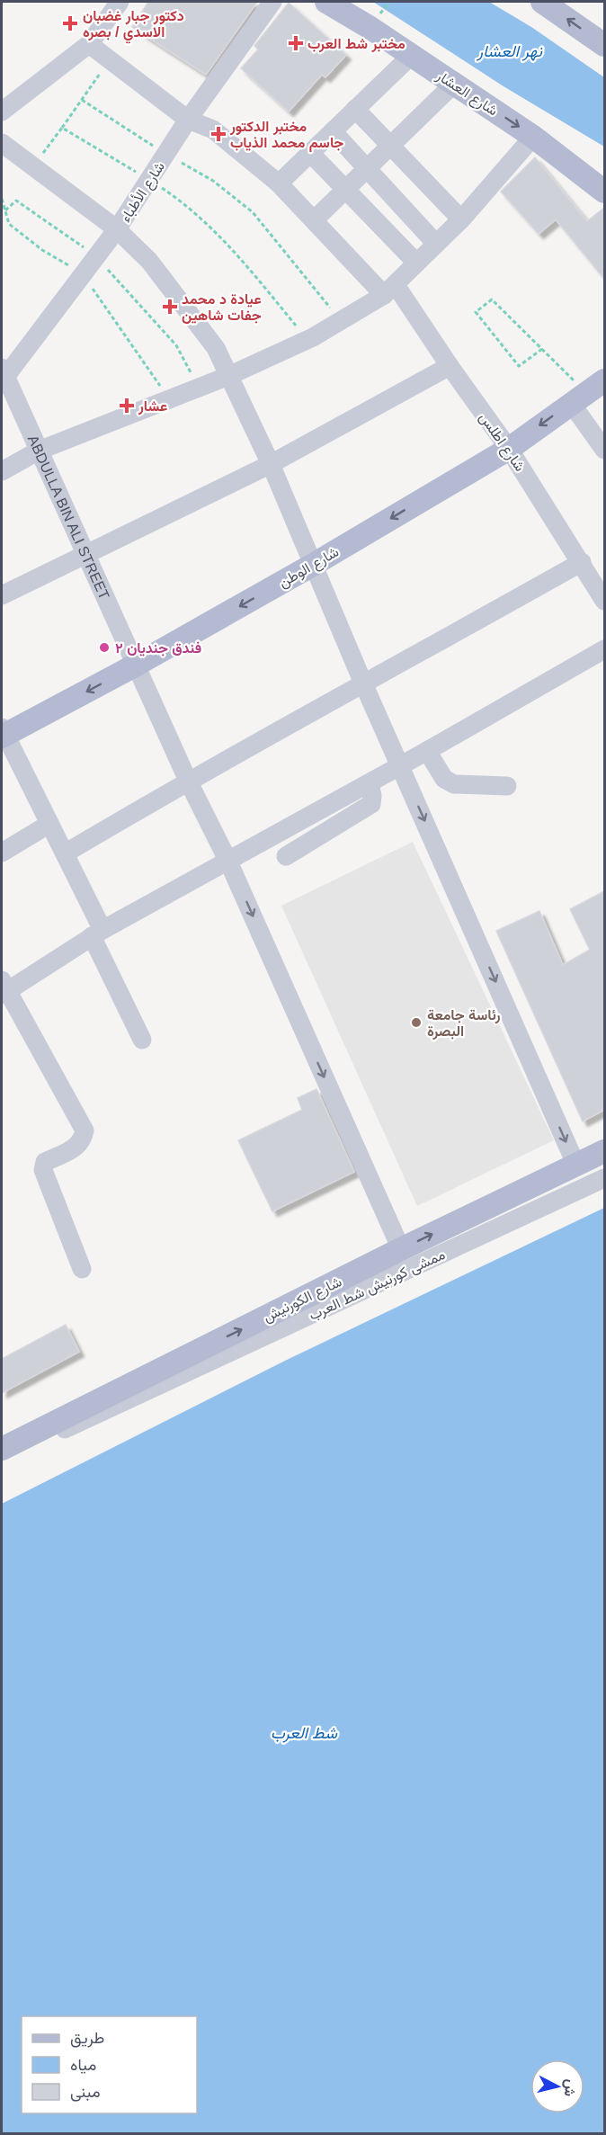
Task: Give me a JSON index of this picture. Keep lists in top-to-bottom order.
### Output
{
  "streets": {
    "main road": ["شارع العشار", "شارع الوطن", "شارع الكورنيش"],
    "street": [
      "شارع الأطباء",
      "شارع اطلس",
      "ABDULLA BIN ALI STREET",
      "ممشى كورنيش شط العرب"
    ]
  },
  "crossings": [
    ["شارع الأطباء", "شارع اطلس"],
    ["شارع الأطباء", "ABDULLA BIN ALI STREET"],
    ["شارع اطلس", "شارع الوطن"],
    ["ABDULLA BIN ALI STREET", "شارع الوطن"],
    ["ABDULLA BIN ALI STREET", "شارع الكورنيش"]
  ],
  "one_way": ["شارع الوطن", "شارع الكورنيش"],
  "water": ["نهر العشار", "شط العرب"],
  "places": {
    "health": [
      "دكتور جبار غضبان الاسدي / بصره",
      "مختبر شط العرب",
      "مختبر الدكتور جاسم محمد الذياب",
      "عيادة د محمد جفات شاهين",
      "عشار"
    ],
    "other": ["فندق جنديان ٢", "رئاسة جامعة البصرة"]
  },
  "legend": ["طريق", "مياه", "مبنى"],
  "north": "right"
}
